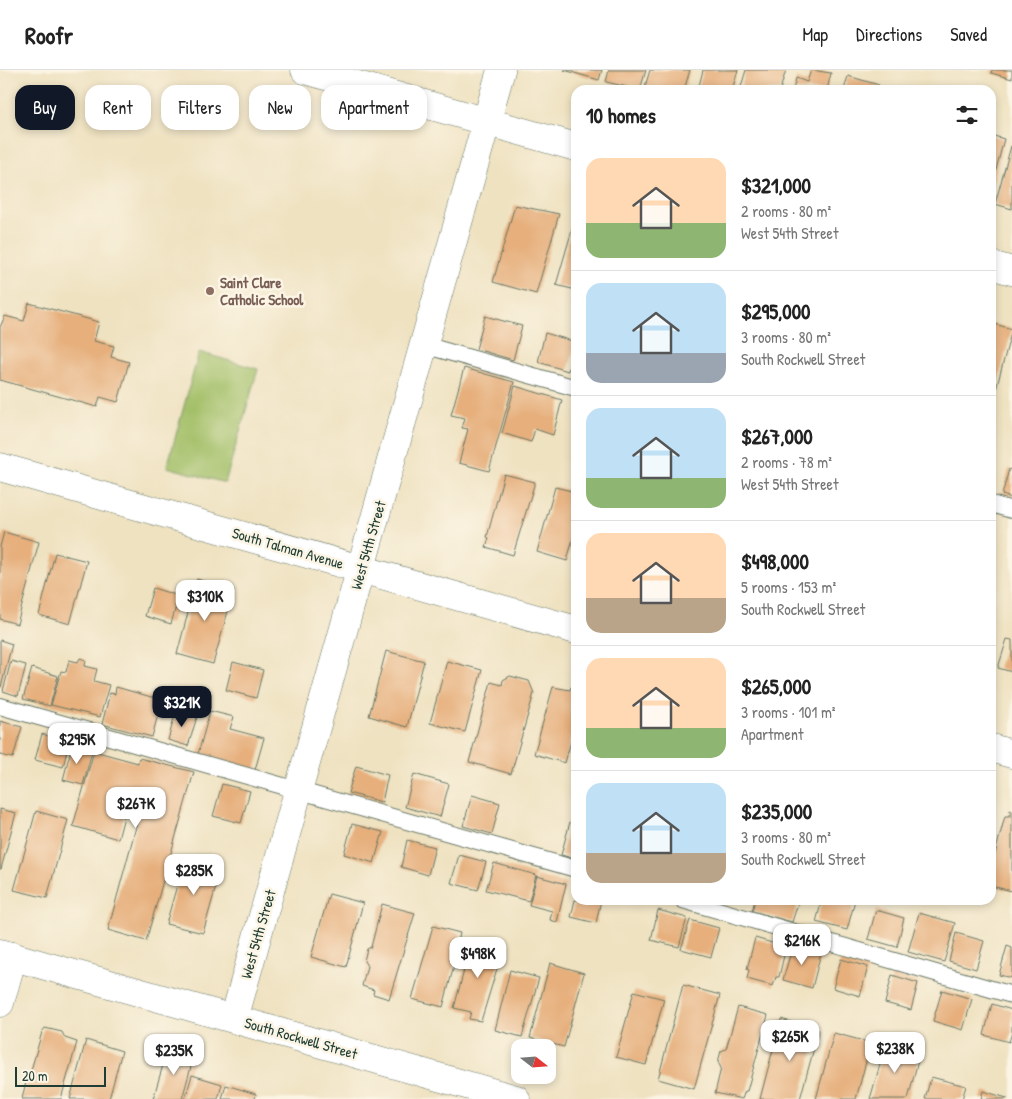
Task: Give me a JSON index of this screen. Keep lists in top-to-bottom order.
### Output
{
  "streets": {
    "street": ["West 54th Street", "South Talman Avenue", "South Rockwell Street"]
  },
  "crossings": [
    ["West 54th Street", "South Talman Avenue"],
    ["West 54th Street", "South Rockwell Street"]
  ],
  "places": ["Saint Clare Catholic School"],
  "scale_bar": "20 m",
  "north": "right",
  "page": {
    "header": "Roofr",
    "nav": ["Map", "Directions", "Saved"],
    "chip": [
      "Buy",
      "Rent",
      "Filters",
      "New",
      "Apartment"
    ],
    "heading": "10 homes",
    "list": [
      {
        "name": "$321,000",
        "note": "2 rooms · 80 m² · West 54th Street"
      },
      {
        "name": "$295,000",
        "note": "3 rooms · 80 m² · South Rockwell Street"
      },
      {
        "name": "$267,000",
        "note": "2 rooms · 78 m² · West 54th Street"
      },
      {
        "name": "$498,000",
        "note": "5 rooms · 153 m² · South Rockwell Street"
      },
      {
        "name": "$265,000",
        "note": "3 rooms · 101 m² · Apartment"
      },
      {
        "name": "$235,000",
        "note": "3 rooms · 80 m² · South Rockwell Street"
      }
    ],
    "price": [
      "$310K",
      "$321K",
      "$295K",
      "$267K",
      "$285K",
      "$216K",
      "$498K",
      "$265K",
      "$238K",
      "$235K"
    ],
    "scale": "20 m"
  }
}
